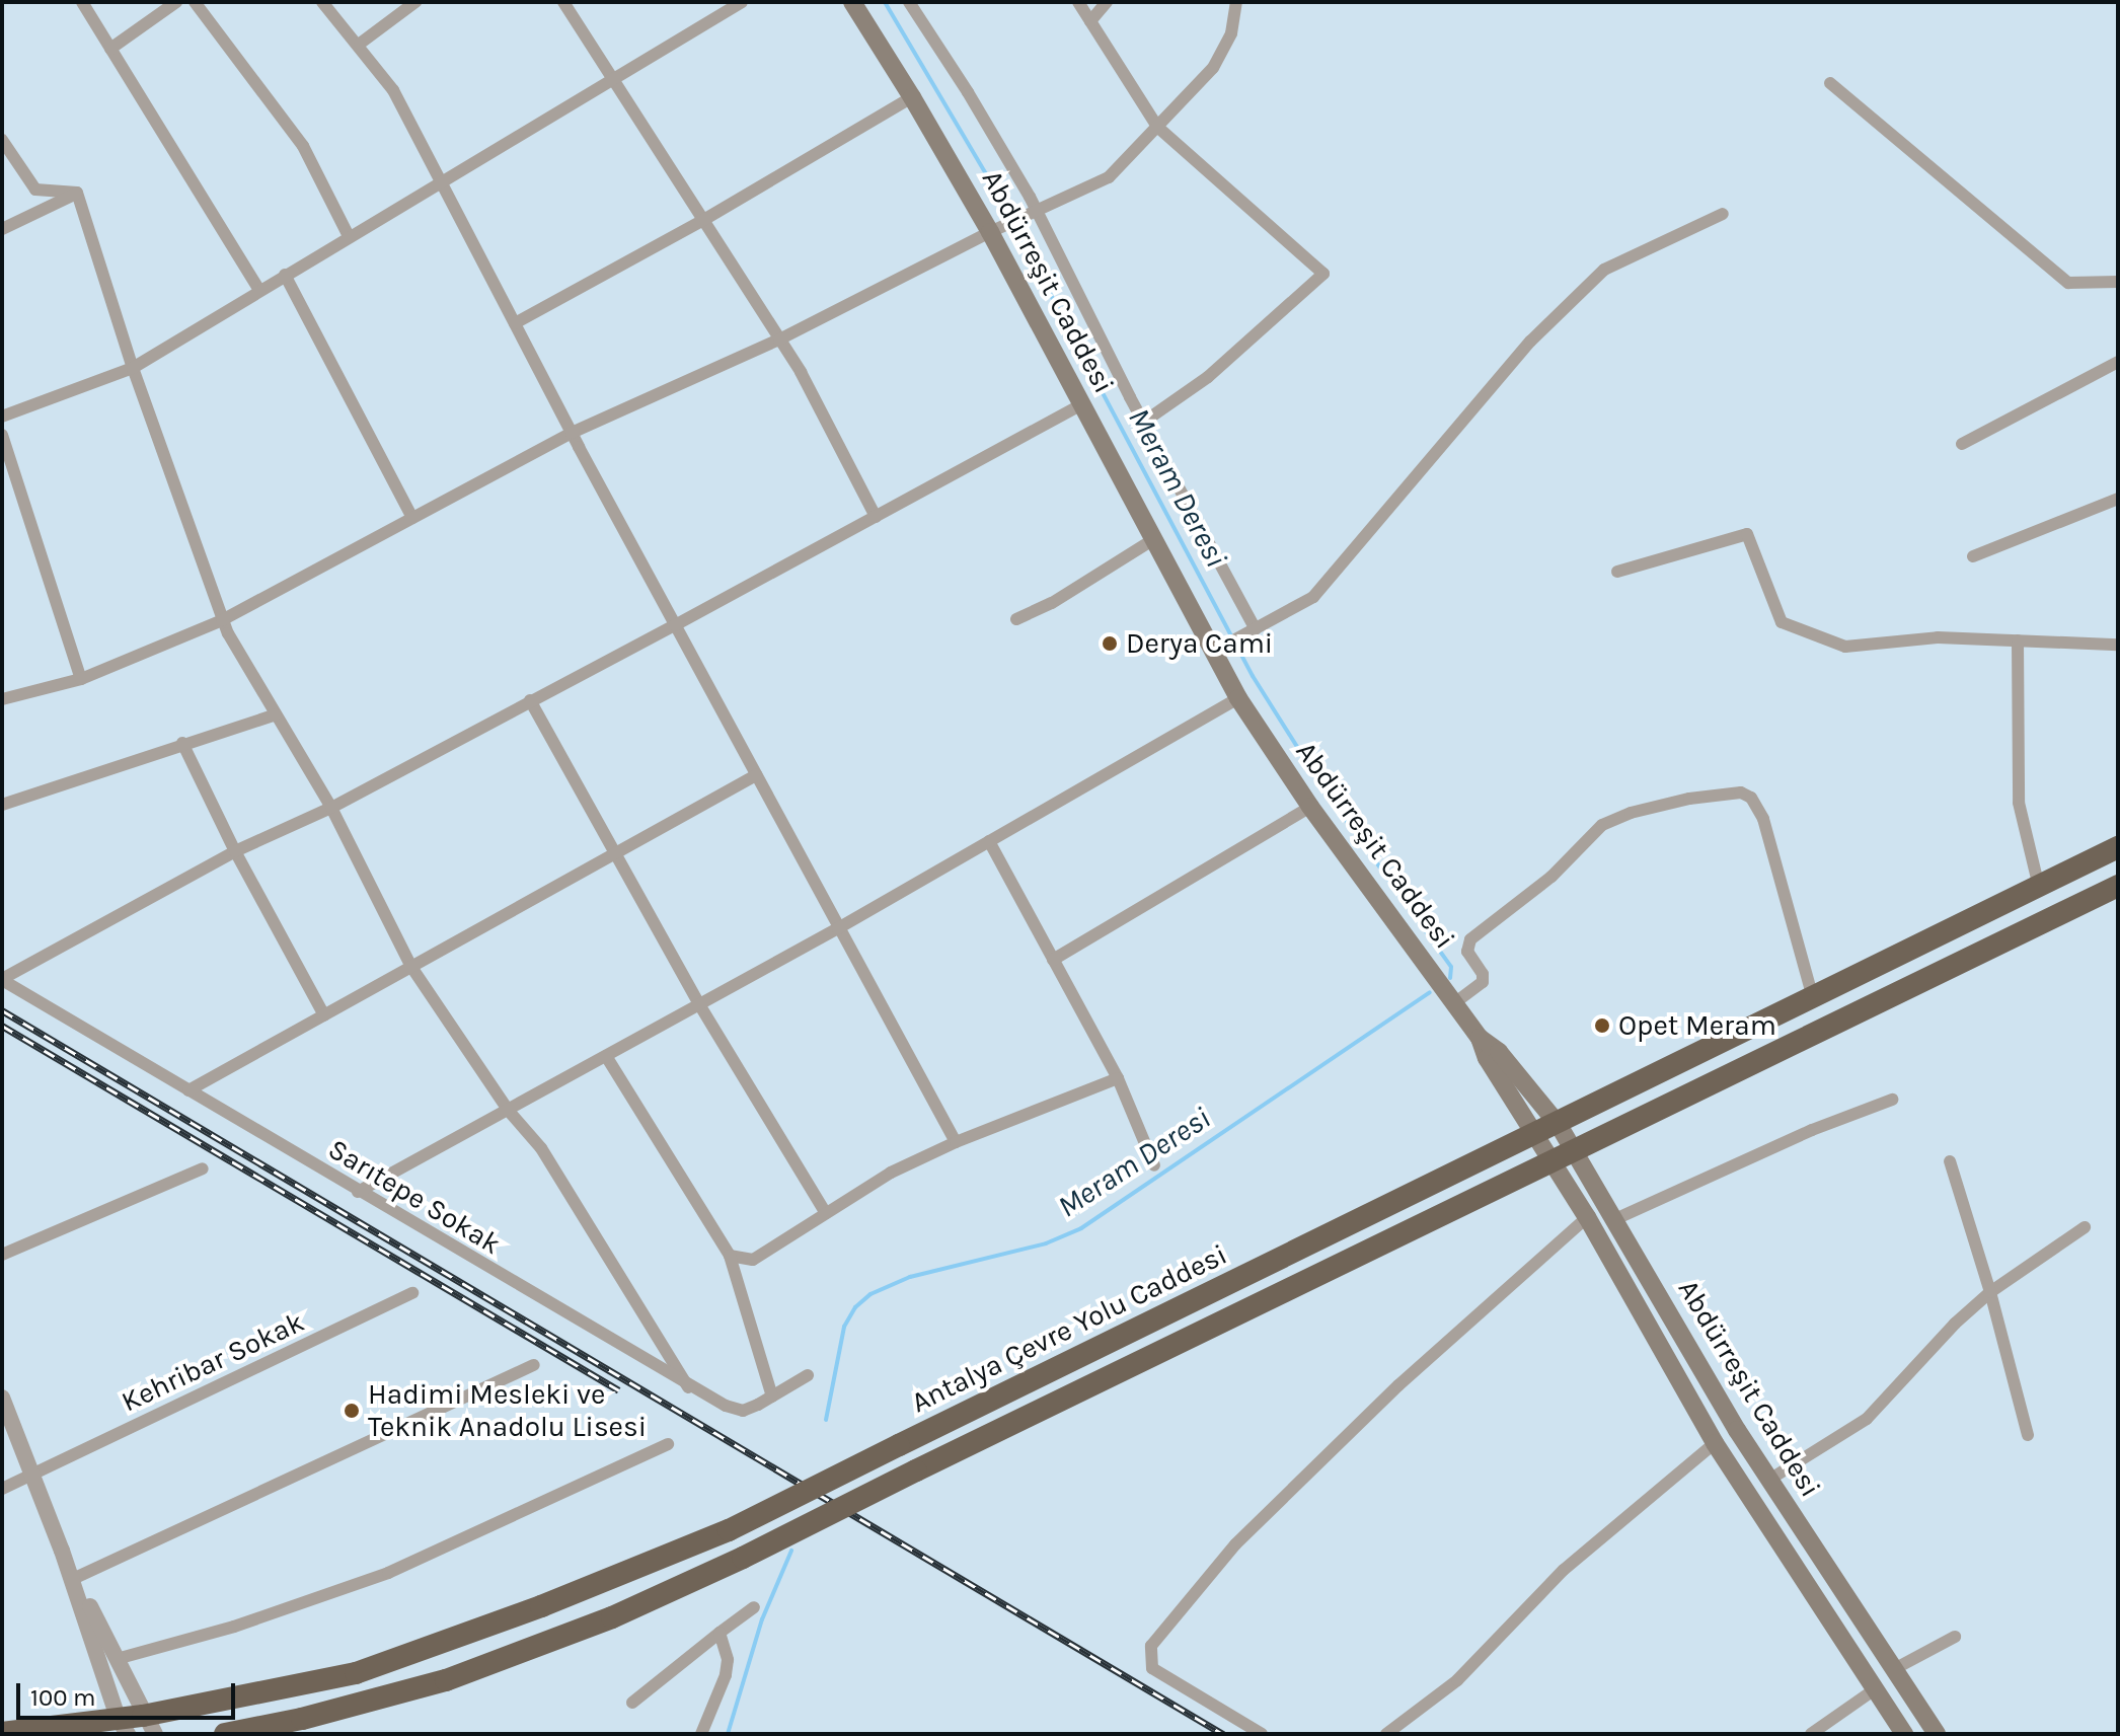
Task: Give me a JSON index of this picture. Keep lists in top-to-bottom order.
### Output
{
  "streets": {
    "highway": ["Antalya Çevre Yolu Caddesi"],
    "main road": ["Abdürreşit Caddesi"],
    "street": ["Sarıtepe Sokak", "Kehribar Sokak"]
  },
  "crossings": [
    ["Abdürreşit Caddesi", "Antalya Çevre Yolu Caddesi"]
  ],
  "water": ["Meram Deresi"],
  "places": ["Derya Cami", "Opet Meram", "Hadimi Mesleki ve Teknik Anadolu Lisesi"],
  "scale_bar": "100 m"
}
